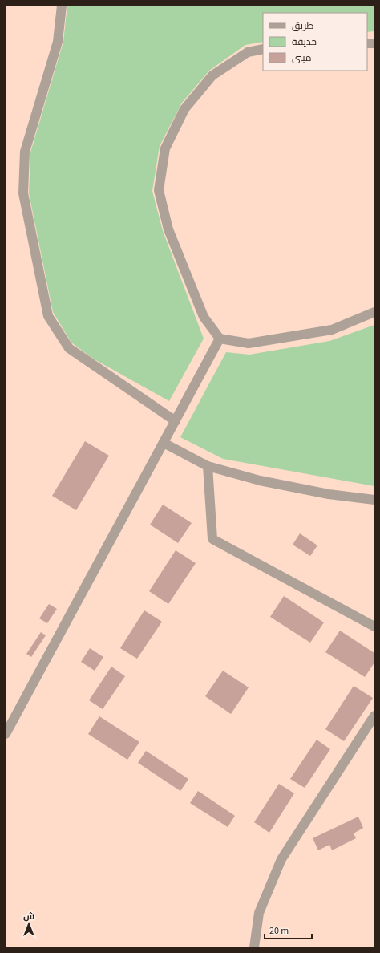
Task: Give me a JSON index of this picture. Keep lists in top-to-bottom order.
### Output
{
  "legend": ["طريق", "حديقة", "مبنى"],
  "scale_bar": "20 m",
  "north": "top"
}
